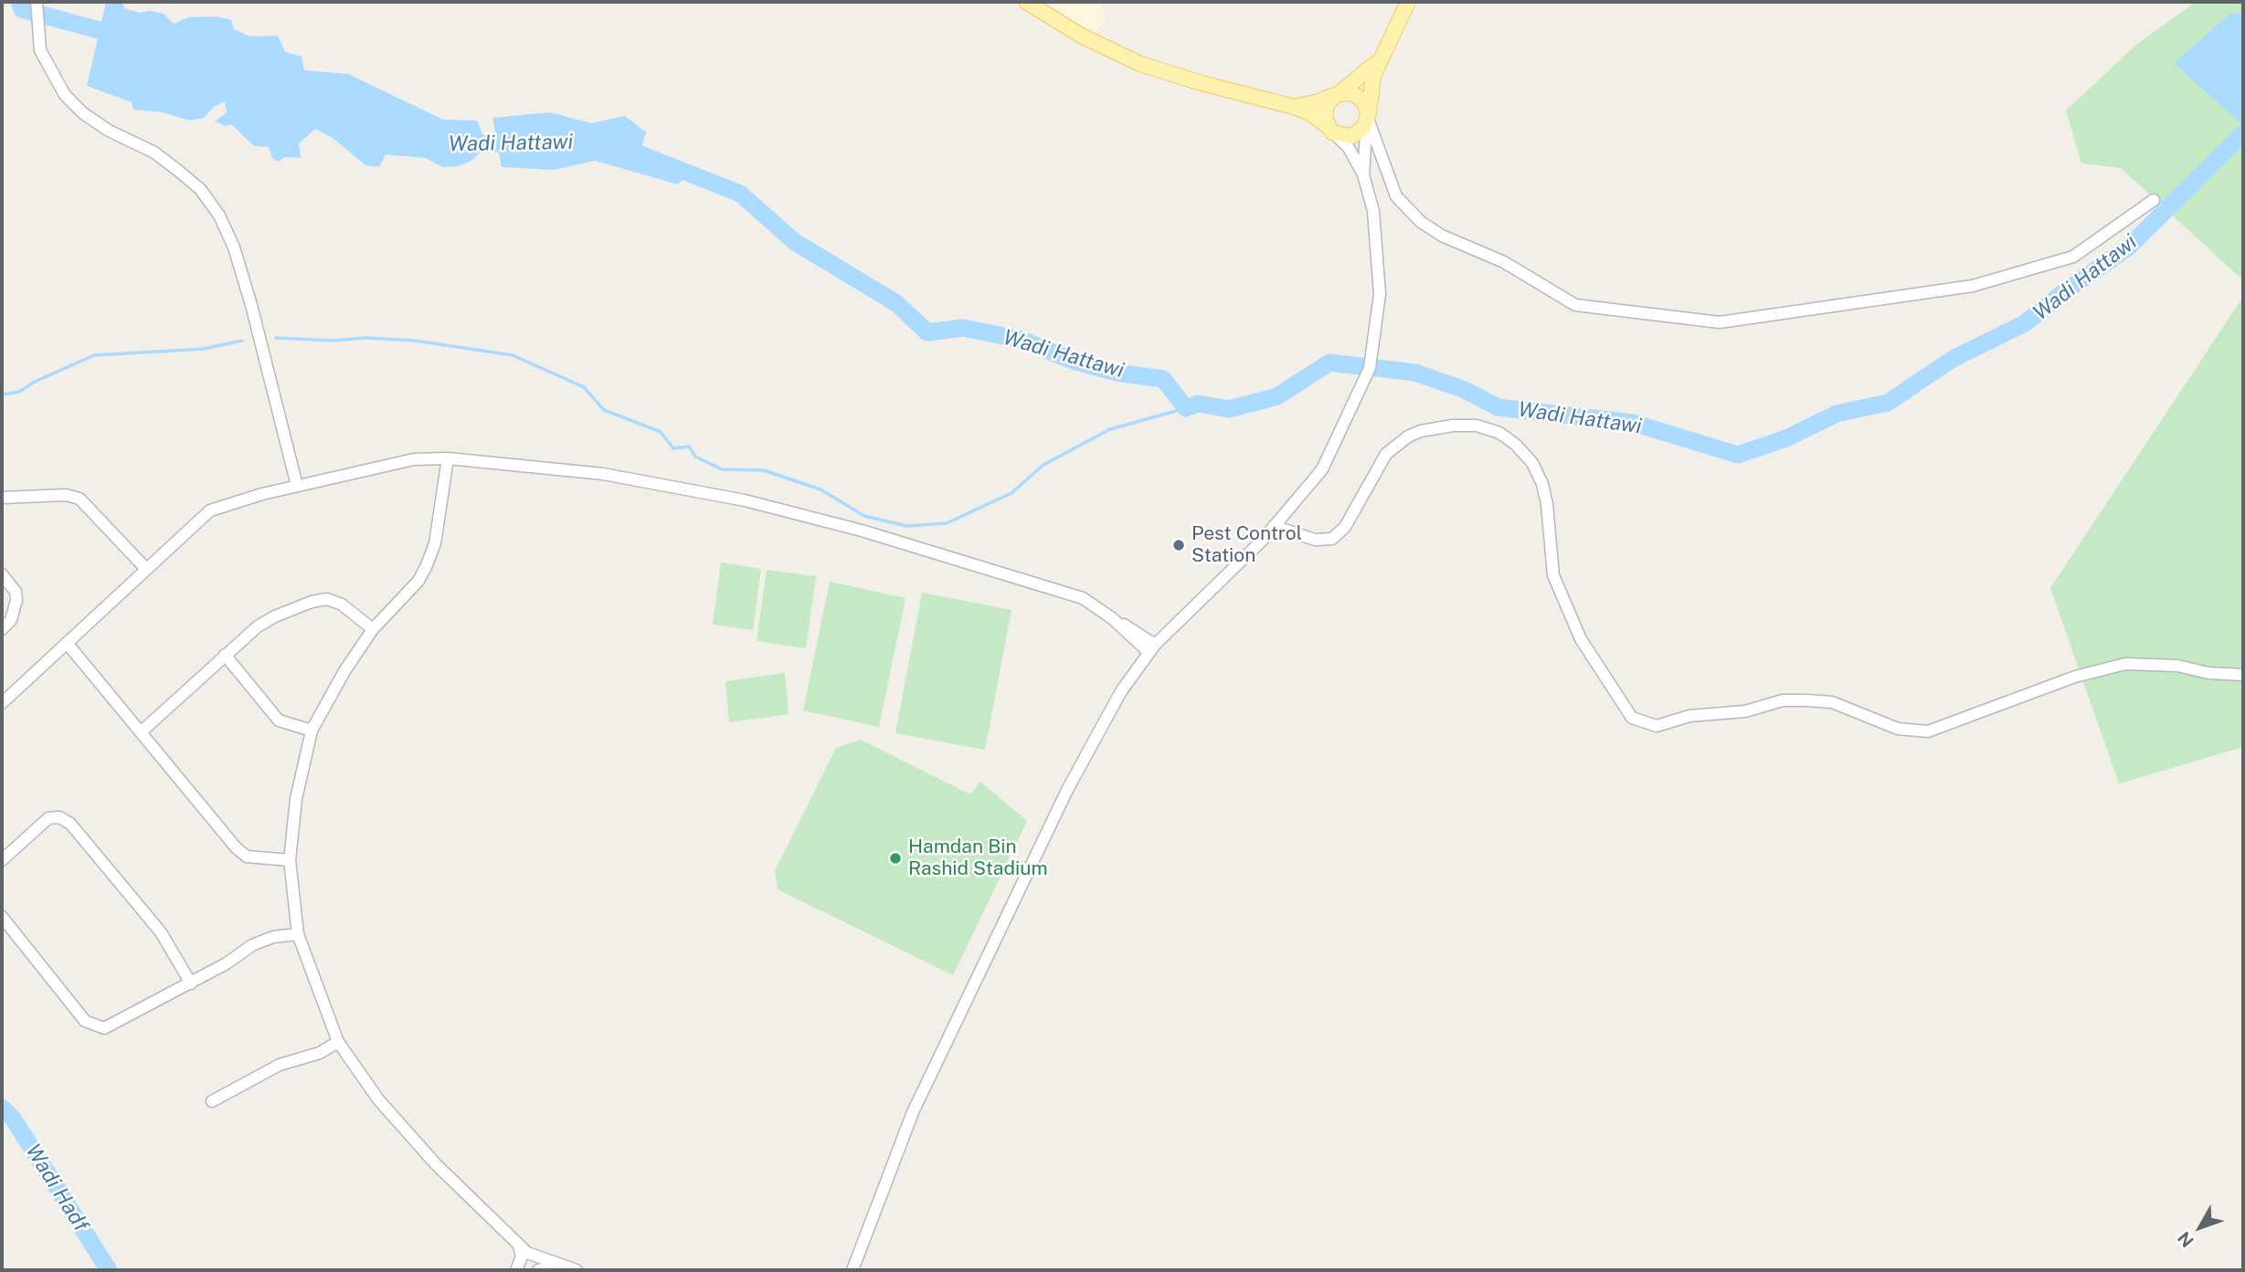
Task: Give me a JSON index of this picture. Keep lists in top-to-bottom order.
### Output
{
  "water": ["Wadi Hattawi", "Wadi Hadf"],
  "places": ["Pest Control Station", "Hamdan Bin Rashid Stadium"],
  "north": "bottom left"
}
